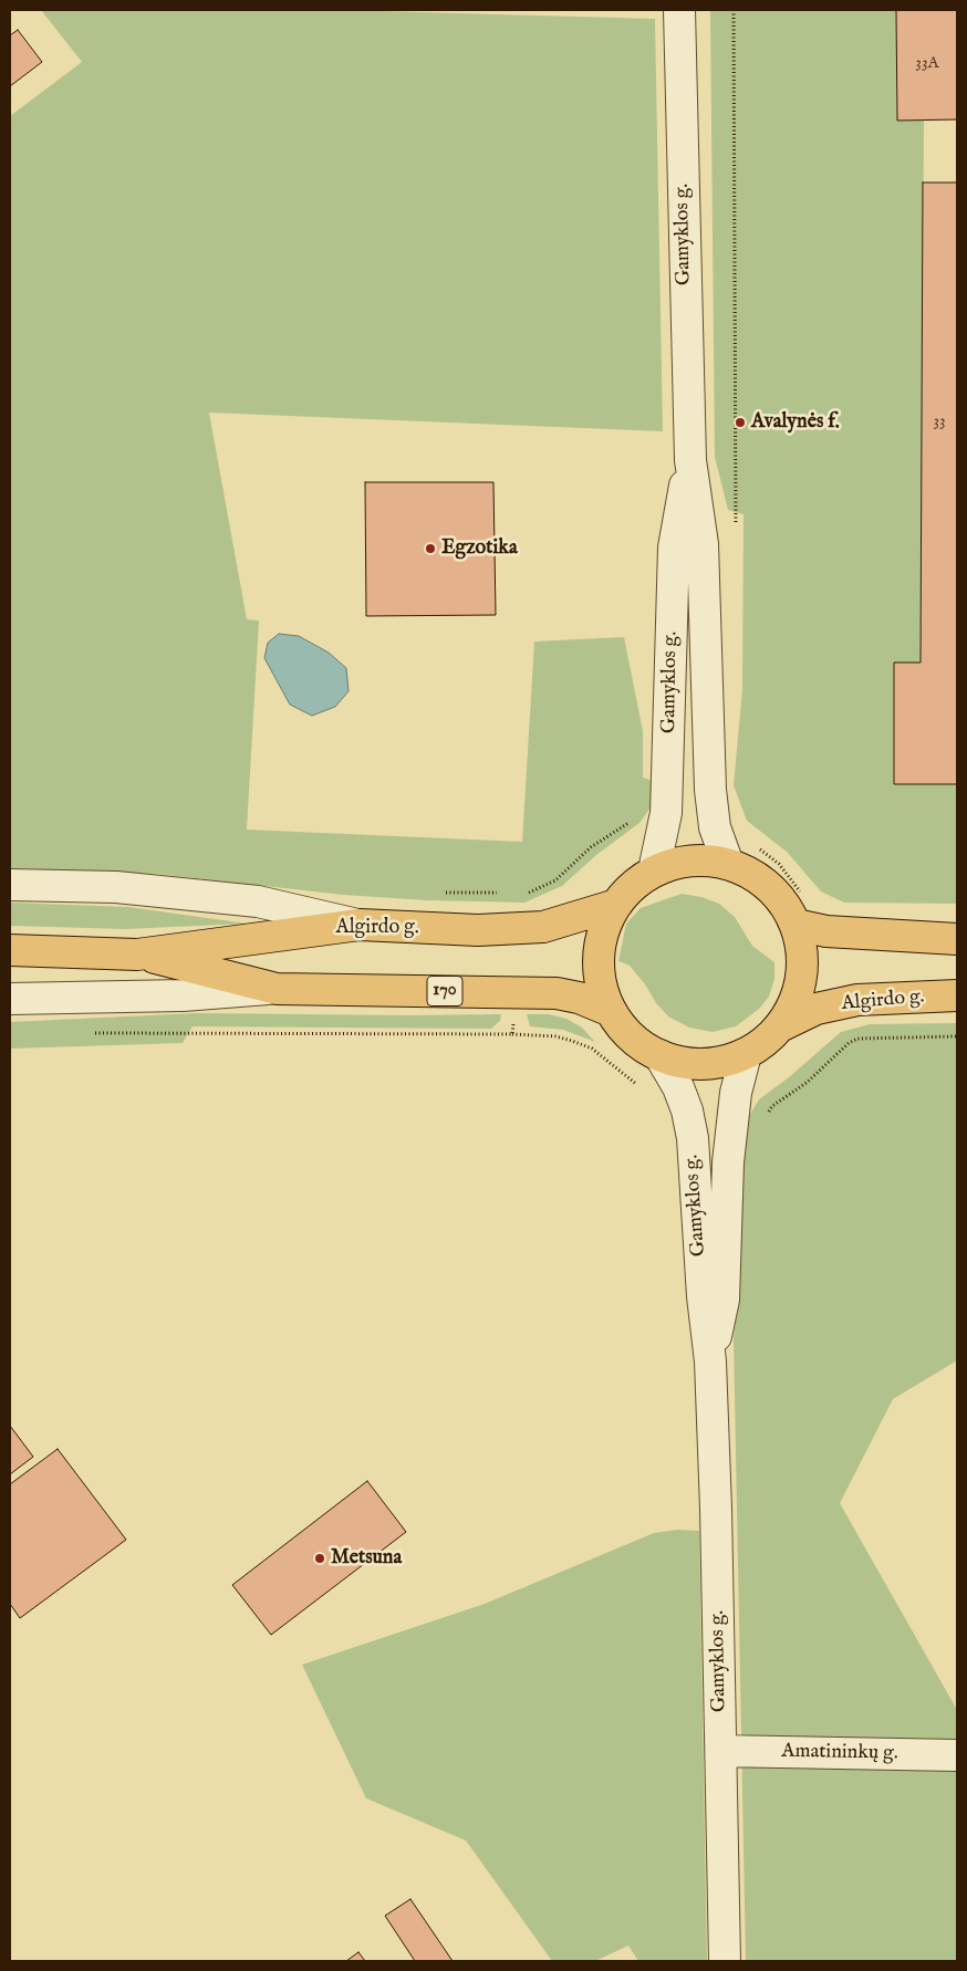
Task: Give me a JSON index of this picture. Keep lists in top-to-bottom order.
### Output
{
  "streets": {
    "main road": ["Algirdo g.", "170"],
    "street": ["Gamyklos g.", "Amatininkų g."]
  },
  "crossings": [
    ["Gamyklos g.", "Algirdo g."],
    ["Gamyklos g.", "Amatininkų g."]
  ],
  "places": ["Avalynės f.", "Egzotika", "Metsuna"],
  "house_numbers": ["33A", "33"]
}
